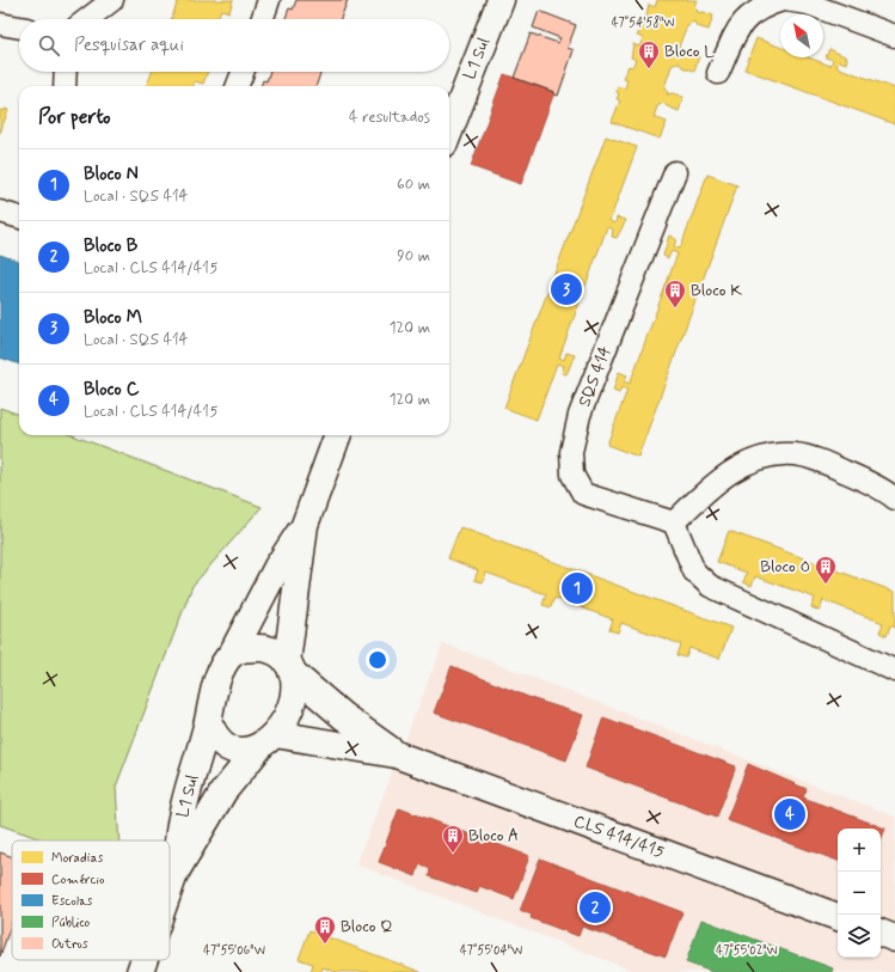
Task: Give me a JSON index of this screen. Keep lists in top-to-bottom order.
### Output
{
  "streets": {
    "street": ["L1 Sul", "SQS 414", "CLS 414/415"]
  },
  "crossings": [
    ["L1 Sul", "CLS 414/415"]
  ],
  "places": {
    "building": [
      "Bloco L",
      "Bloco K",
      "Bloco O",
      "Bloco A",
      "Bloco Q"
    ]
  },
  "legend": [
    "Moradias",
    "Comércio",
    "Escolas",
    "Público",
    "Outros"
  ],
  "north": "top left",
  "page": {
    "search": "Pesquisar aqui",
    "heading": ["Por perto", "4 resultados"],
    "list": [
      {
        "mark": "1",
        "name": "Bloco N",
        "note": "Local · SQS 414",
        "value": "60 m"
      },
      {
        "mark": "2",
        "name": "Bloco B",
        "note": "Local · CLS 414/415",
        "value": "90 m"
      },
      {
        "mark": "3",
        "name": "Bloco M",
        "note": "Local · SQS 414",
        "value": "120 m"
      },
      {
        "mark": "4",
        "name": "Bloco C",
        "note": "Local · CLS 414/415",
        "value": "120 m"
      }
    ],
    "pins": [
      "3",
      "1",
      "4",
      "2"
    ],
    "map_buttons": ["+", "−"]
  },
  "coordinates": [
    "47°54'58\"W",
    "47°55'06\"W",
    "47°55'04\"W",
    "47°55'02\"W"
  ]
}
